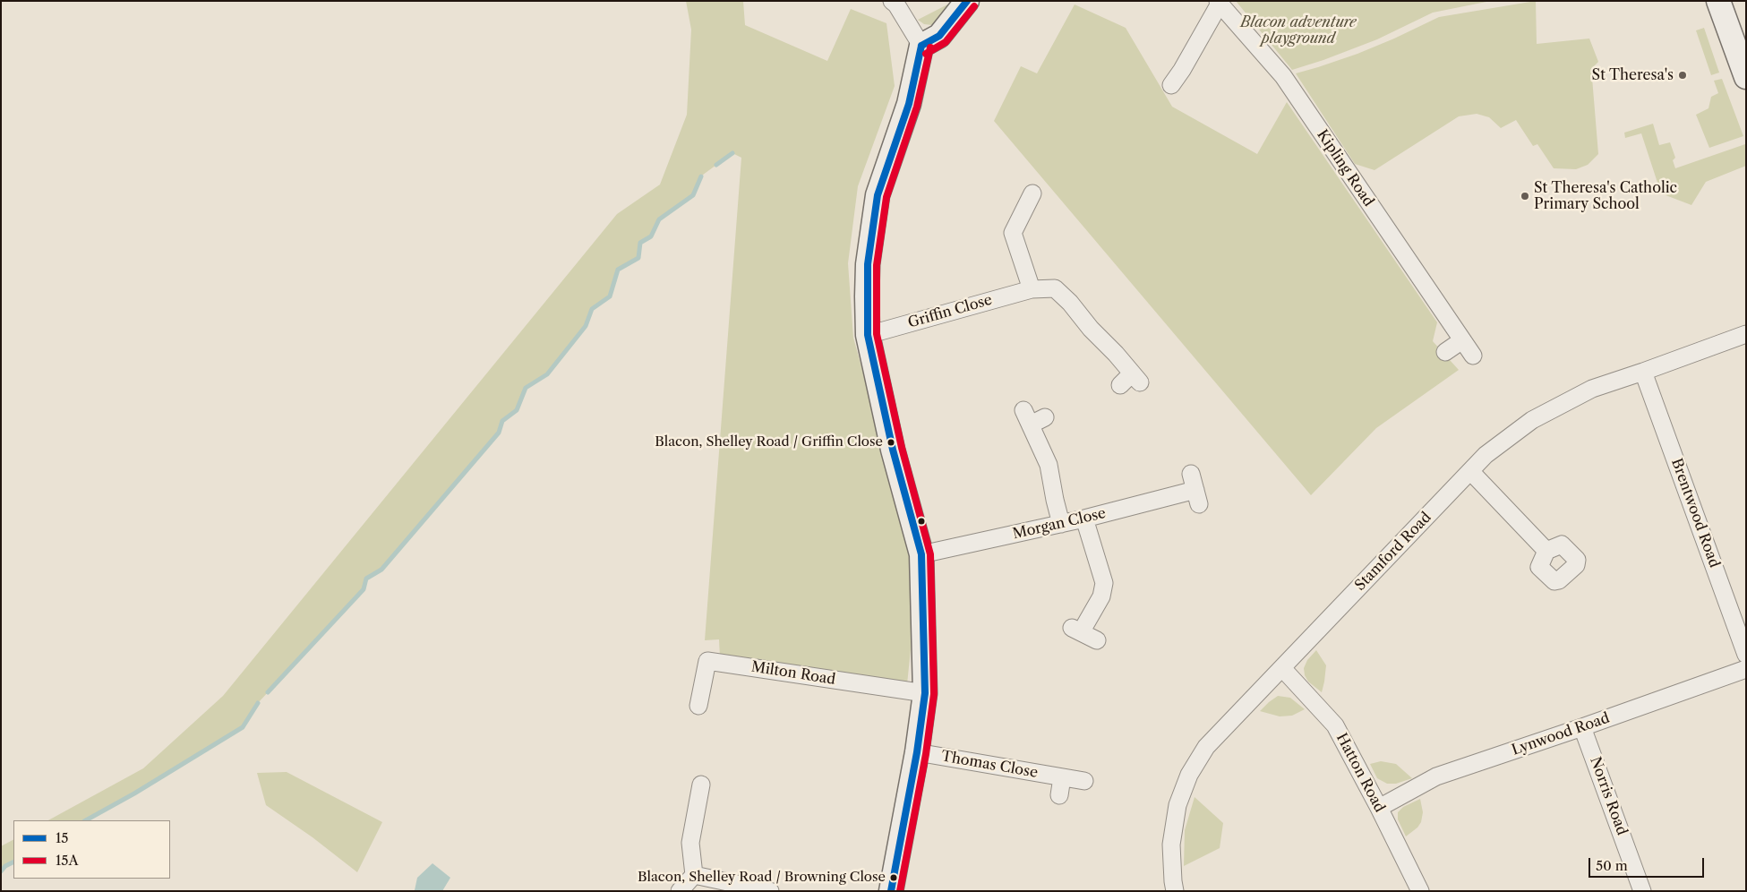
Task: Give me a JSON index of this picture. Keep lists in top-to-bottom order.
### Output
{
  "streets": {
    "street": [
      "Kipling Road",
      "Griffin Close",
      "Brentwood Road",
      "Morgan Close",
      "Stamford Road",
      "Milton Road",
      "Lynwood Road",
      "Thomas Close",
      "Hatton Road",
      "Norris Road"
    ]
  },
  "crossings": [
    ["Brentwood Road", "Stamford Road"],
    ["Stamford Road", "Hatton Road"],
    ["Lynwood Road", "Hatton Road"],
    ["Lynwood Road", "Norris Road"]
  ],
  "parks": ["Blacon adventure playground"],
  "places": [
    "St Theresa's",
    "St Theresa's Catholic Primary School",
    "Blacon, Shelley Road / Griffin Close",
    "Blacon, Shelley Road / Browning Close"
  ],
  "lines": ["transit line 15", "transit line 15A"],
  "legend": ["15", "15A"],
  "scale_bar": "50 m"
}
